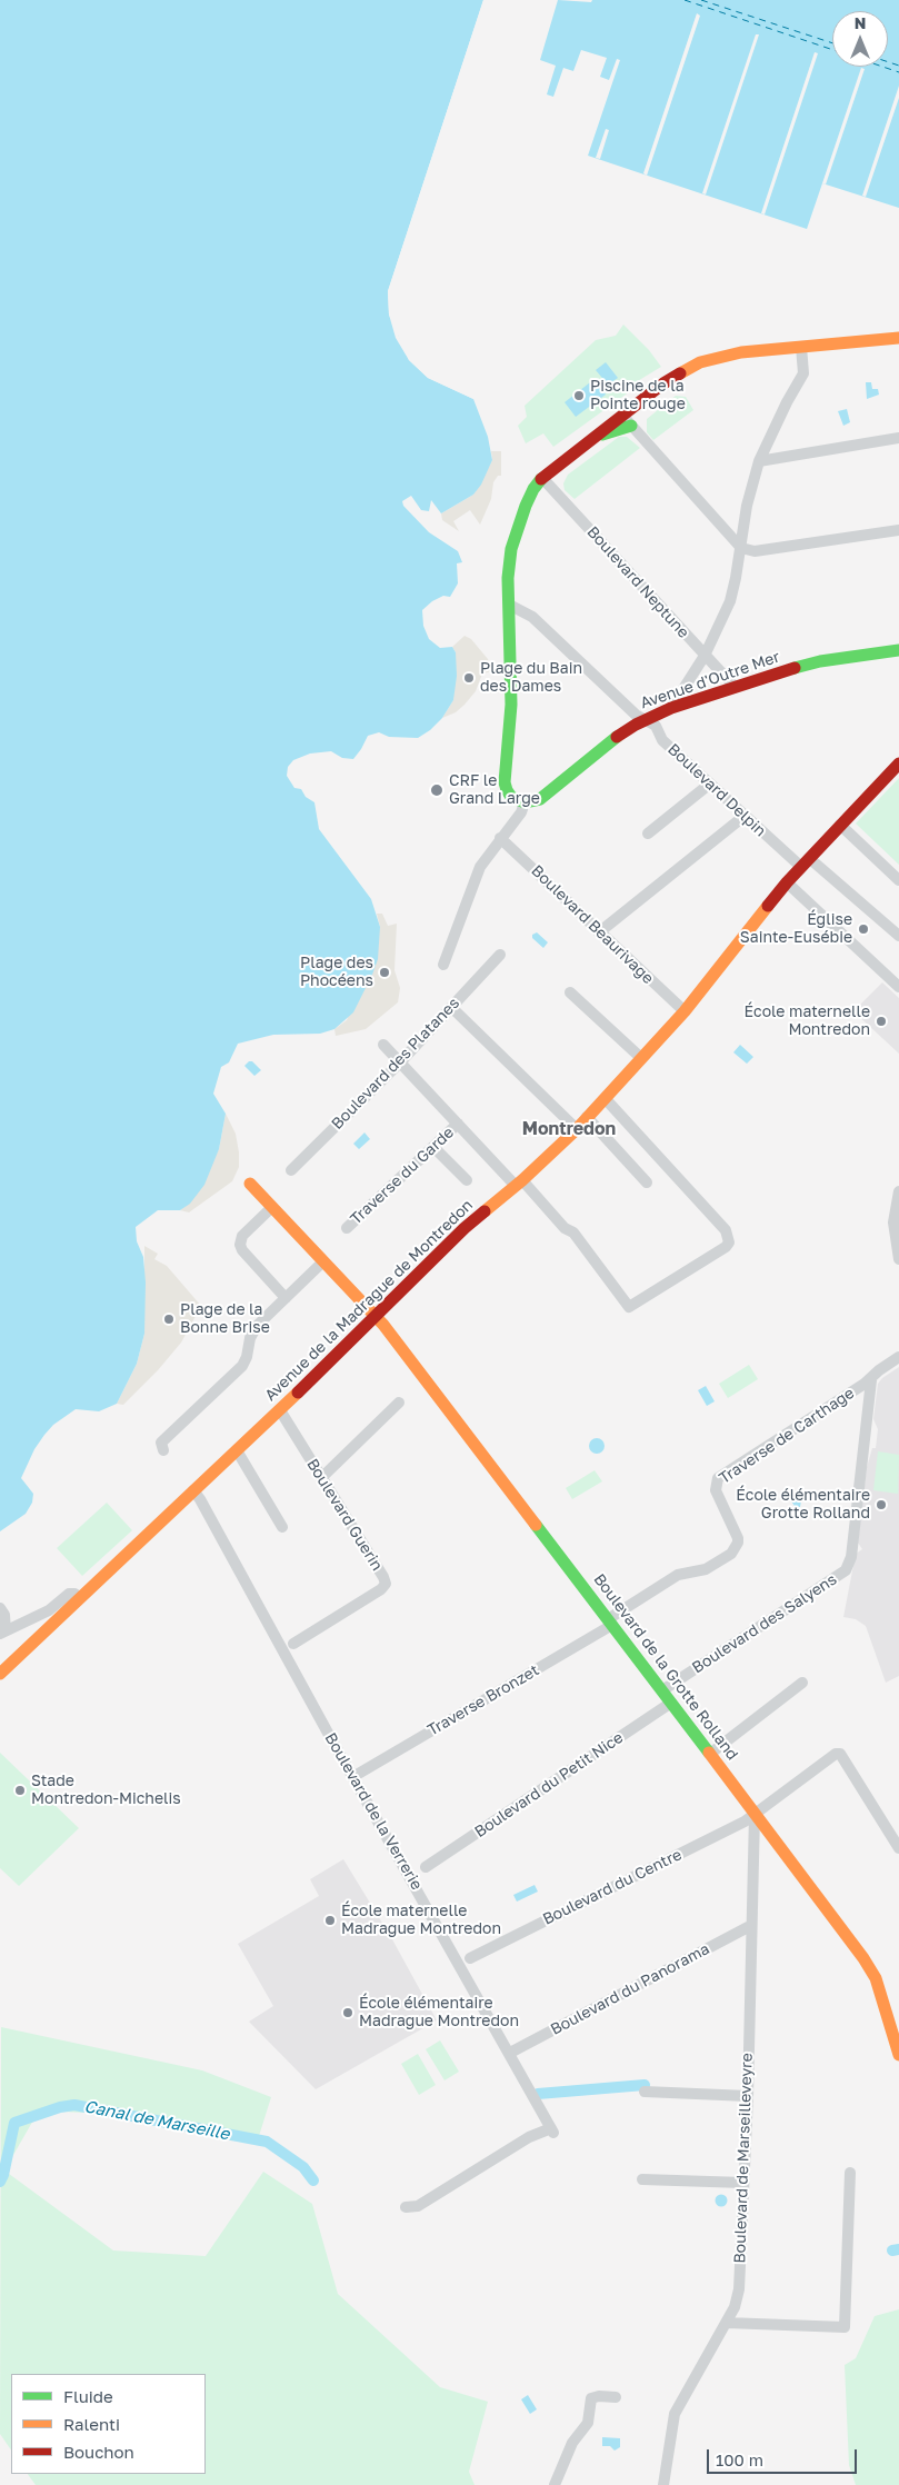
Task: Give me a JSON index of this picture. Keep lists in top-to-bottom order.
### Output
{
  "streets": {
    "street": [
      "Boulevard Neptune",
      "Avenue d'Outre Mer",
      "Boulevard Delpin",
      "Boulevard Beaurivage",
      "Boulevard des Platanes",
      "Traverse du Garde",
      "Avenue de la Madrague de Montredon",
      "Traverse de Carthage",
      "Boulevard Guerin",
      "Boulevard des Salyens",
      "Boulevard de la Grotte Rolland",
      "Traverse Bronzet",
      "Boulevard du Petit Nice",
      "Boulevard de la Verrerie",
      "Boulevard du Centre",
      "Boulevard du Panorama",
      "Boulevard de Marseilleveyre"
    ]
  },
  "crossings": [
    ["Boulevard Neptune", "Avenue d'Outre Mer"],
    ["Avenue d'Outre Mer", "Boulevard Delpin"],
    ["Boulevard Delpin", "Avenue de la Madrague de Montredon"],
    ["Boulevard Beaurivage", "Avenue de la Madrague de Montredon"],
    ["Avenue de la Madrague de Montredon", "Boulevard Guerin"],
    ["Avenue de la Madrague de Montredon", "Boulevard de la Grotte Rolland"],
    ["Avenue de la Madrague de Montredon", "Boulevard de la Verrerie"],
    ["Traverse de Carthage", "Boulevard des Salyens"],
    ["Traverse de Carthage", "Boulevard de la Grotte Rolland"],
    ["Traverse de Carthage", "Traverse Bronzet"],
    ["Boulevard des Salyens", "Boulevard de la Grotte Rolland"],
    ["Boulevard de la Grotte Rolland", "Traverse Bronzet"],
    ["Boulevard de la Grotte Rolland", "Boulevard du Petit Nice"],
    ["Boulevard de la Grotte Rolland", "Boulevard du Centre"],
    ["Boulevard de la Grotte Rolland", "Boulevard de Marseilleveyre"],
    ["Traverse Bronzet", "Boulevard de la Verrerie"],
    ["Boulevard de la Verrerie", "Boulevard du Panorama"],
    ["Boulevard du Centre", "Boulevard de Marseilleveyre"],
    ["Boulevard du Panorama", "Boulevard de Marseilleveyre"]
  ],
  "districts": ["Montredon"],
  "water": ["Canal de Marseille"],
  "places": [
    "Piscine de la Pointe rouge",
    "Plage du Bain des Dames",
    "CRF le Grand Large",
    "Église Sainte-Eusébie",
    "Plage des Phocéens",
    "École maternelle Montredon",
    "Plage de la Bonne Brise",
    "École élémentaire Grotte Rolland",
    "Stade Montredon-Michelis",
    "École maternelle Madrague Montredon",
    "École élémentaire Madrague Montredon"
  ],
  "legend": ["Fluide", "Ralenti", "Bouchon"],
  "scale_bar": "100 m",
  "north": "top"
}
